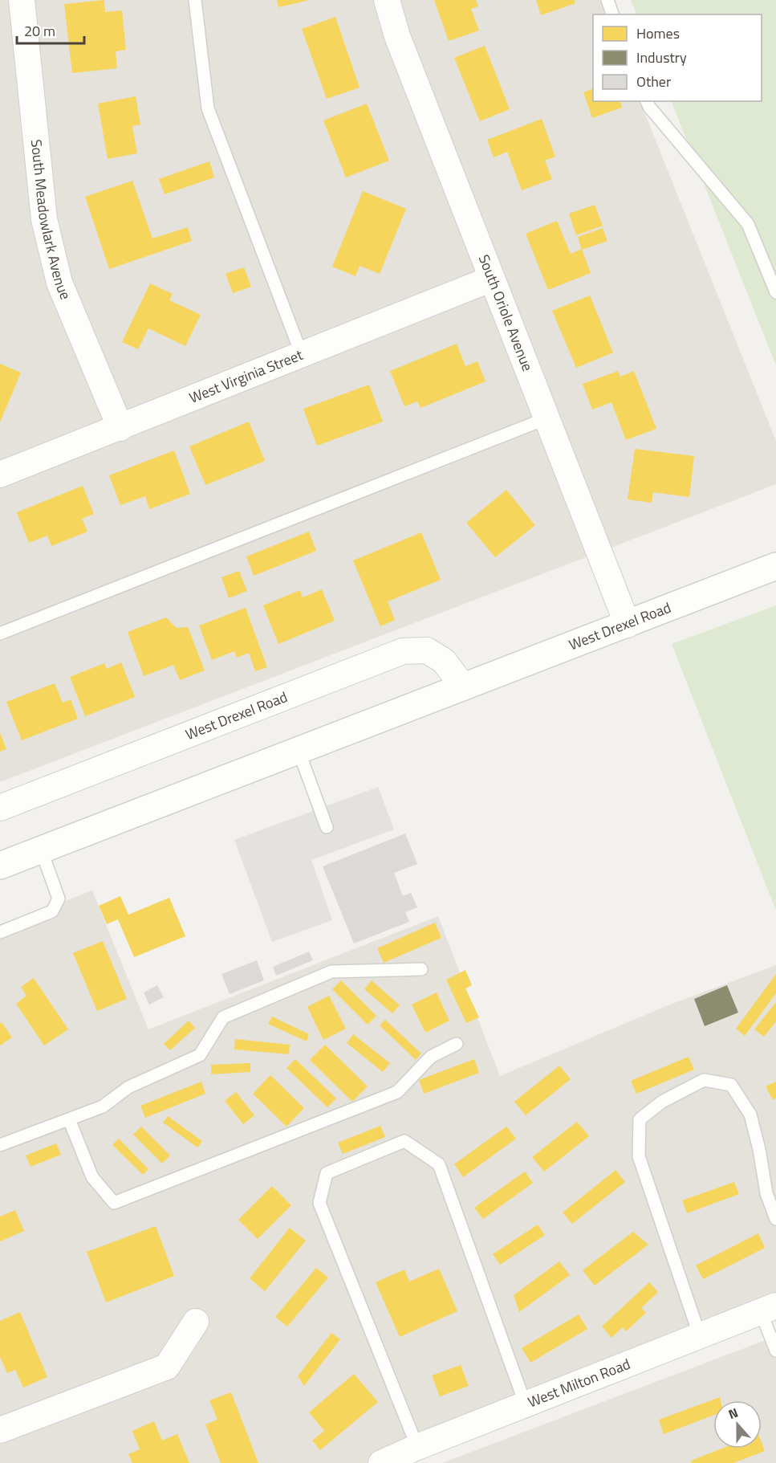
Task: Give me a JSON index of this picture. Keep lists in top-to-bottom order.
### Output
{
  "streets": {
    "street": [
      "South Meadowlark Avenue",
      "South Oriole Avenue",
      "West Virginia Street",
      "West Drexel Road",
      "West Milton Road"
    ]
  },
  "crossings": [
    ["South Meadowlark Avenue", "West Virginia Street"],
    ["South Oriole Avenue", "West Virginia Street"],
    ["South Oriole Avenue", "West Drexel Road"]
  ],
  "legend": ["Homes", "Industry", "Other"],
  "scale_bar": "20 m",
  "north": "top"
}
